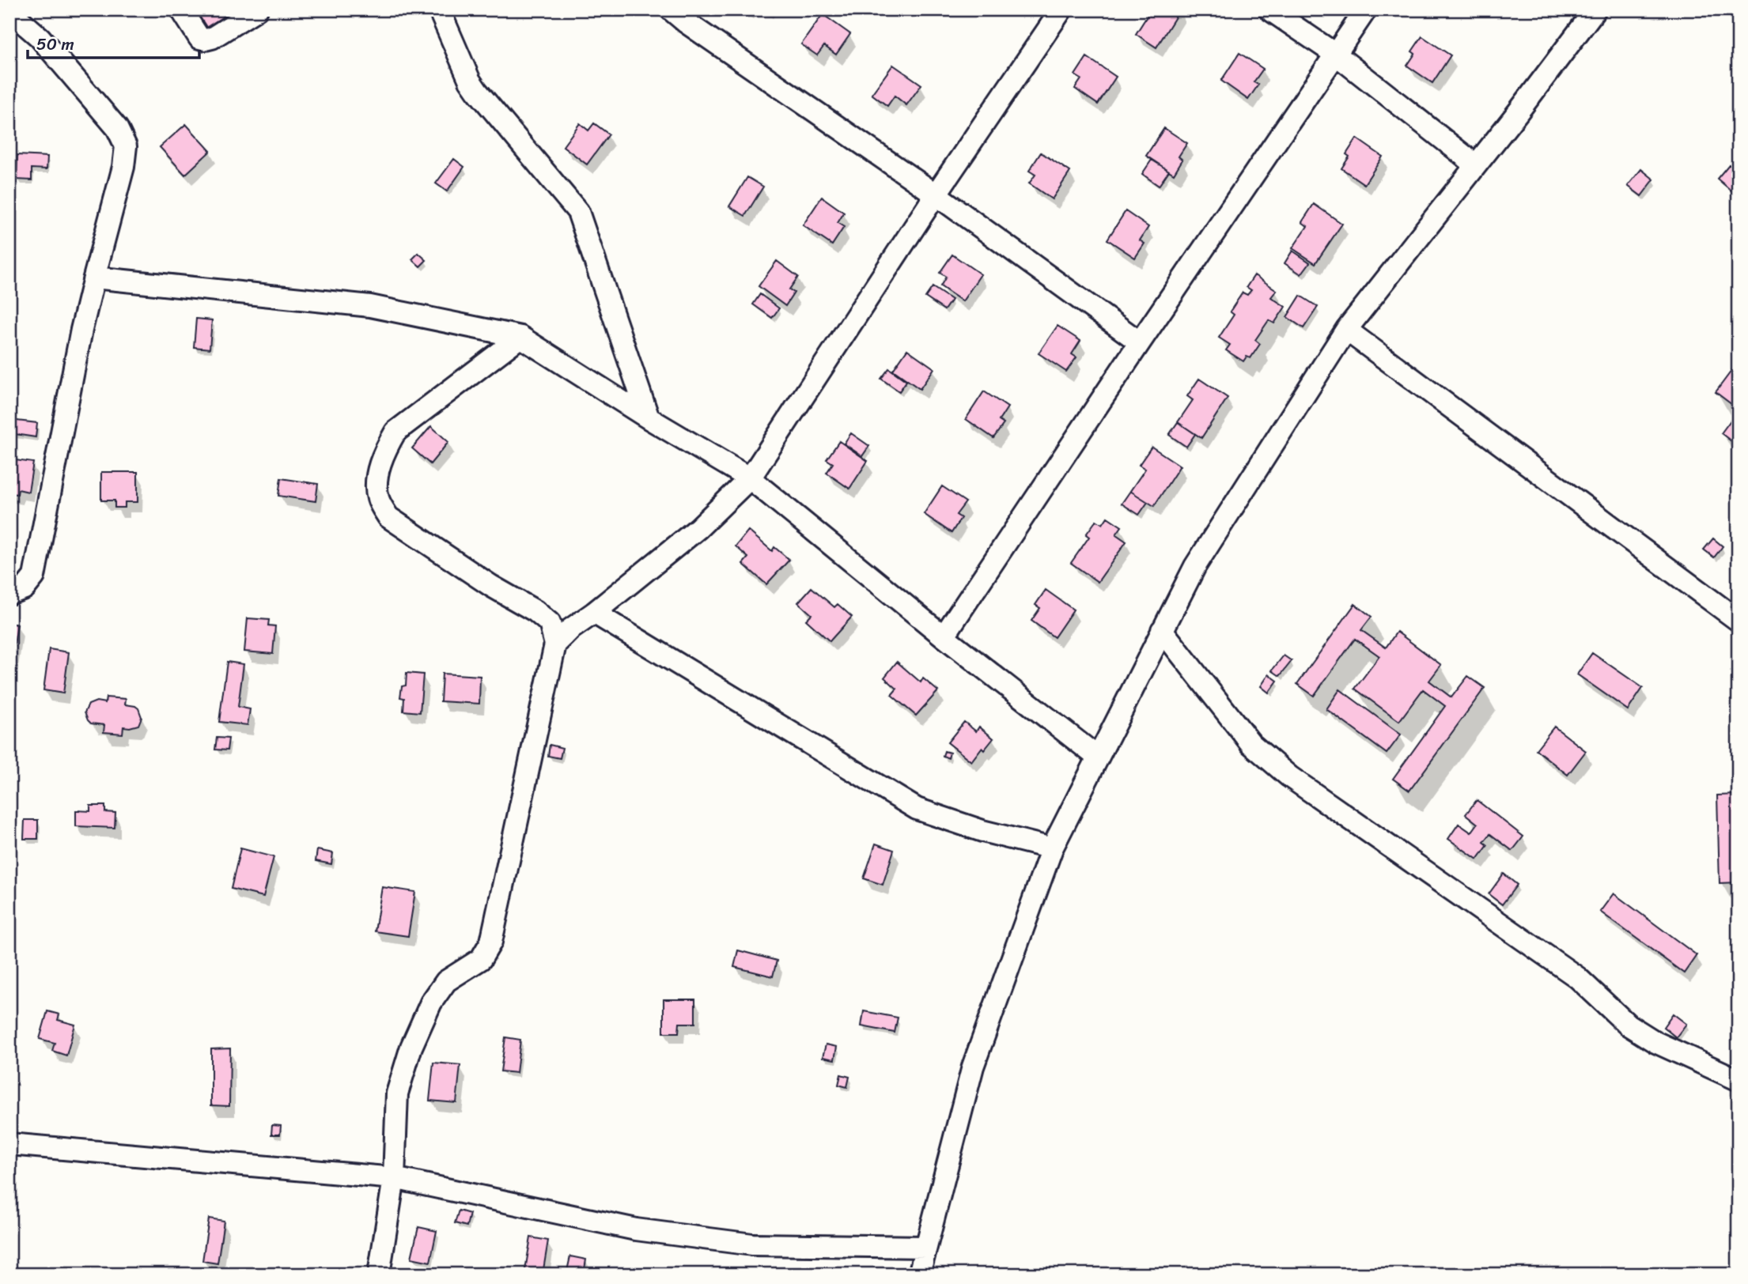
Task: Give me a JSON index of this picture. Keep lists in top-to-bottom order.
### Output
{
  "scale_bar": "50 m"
}
